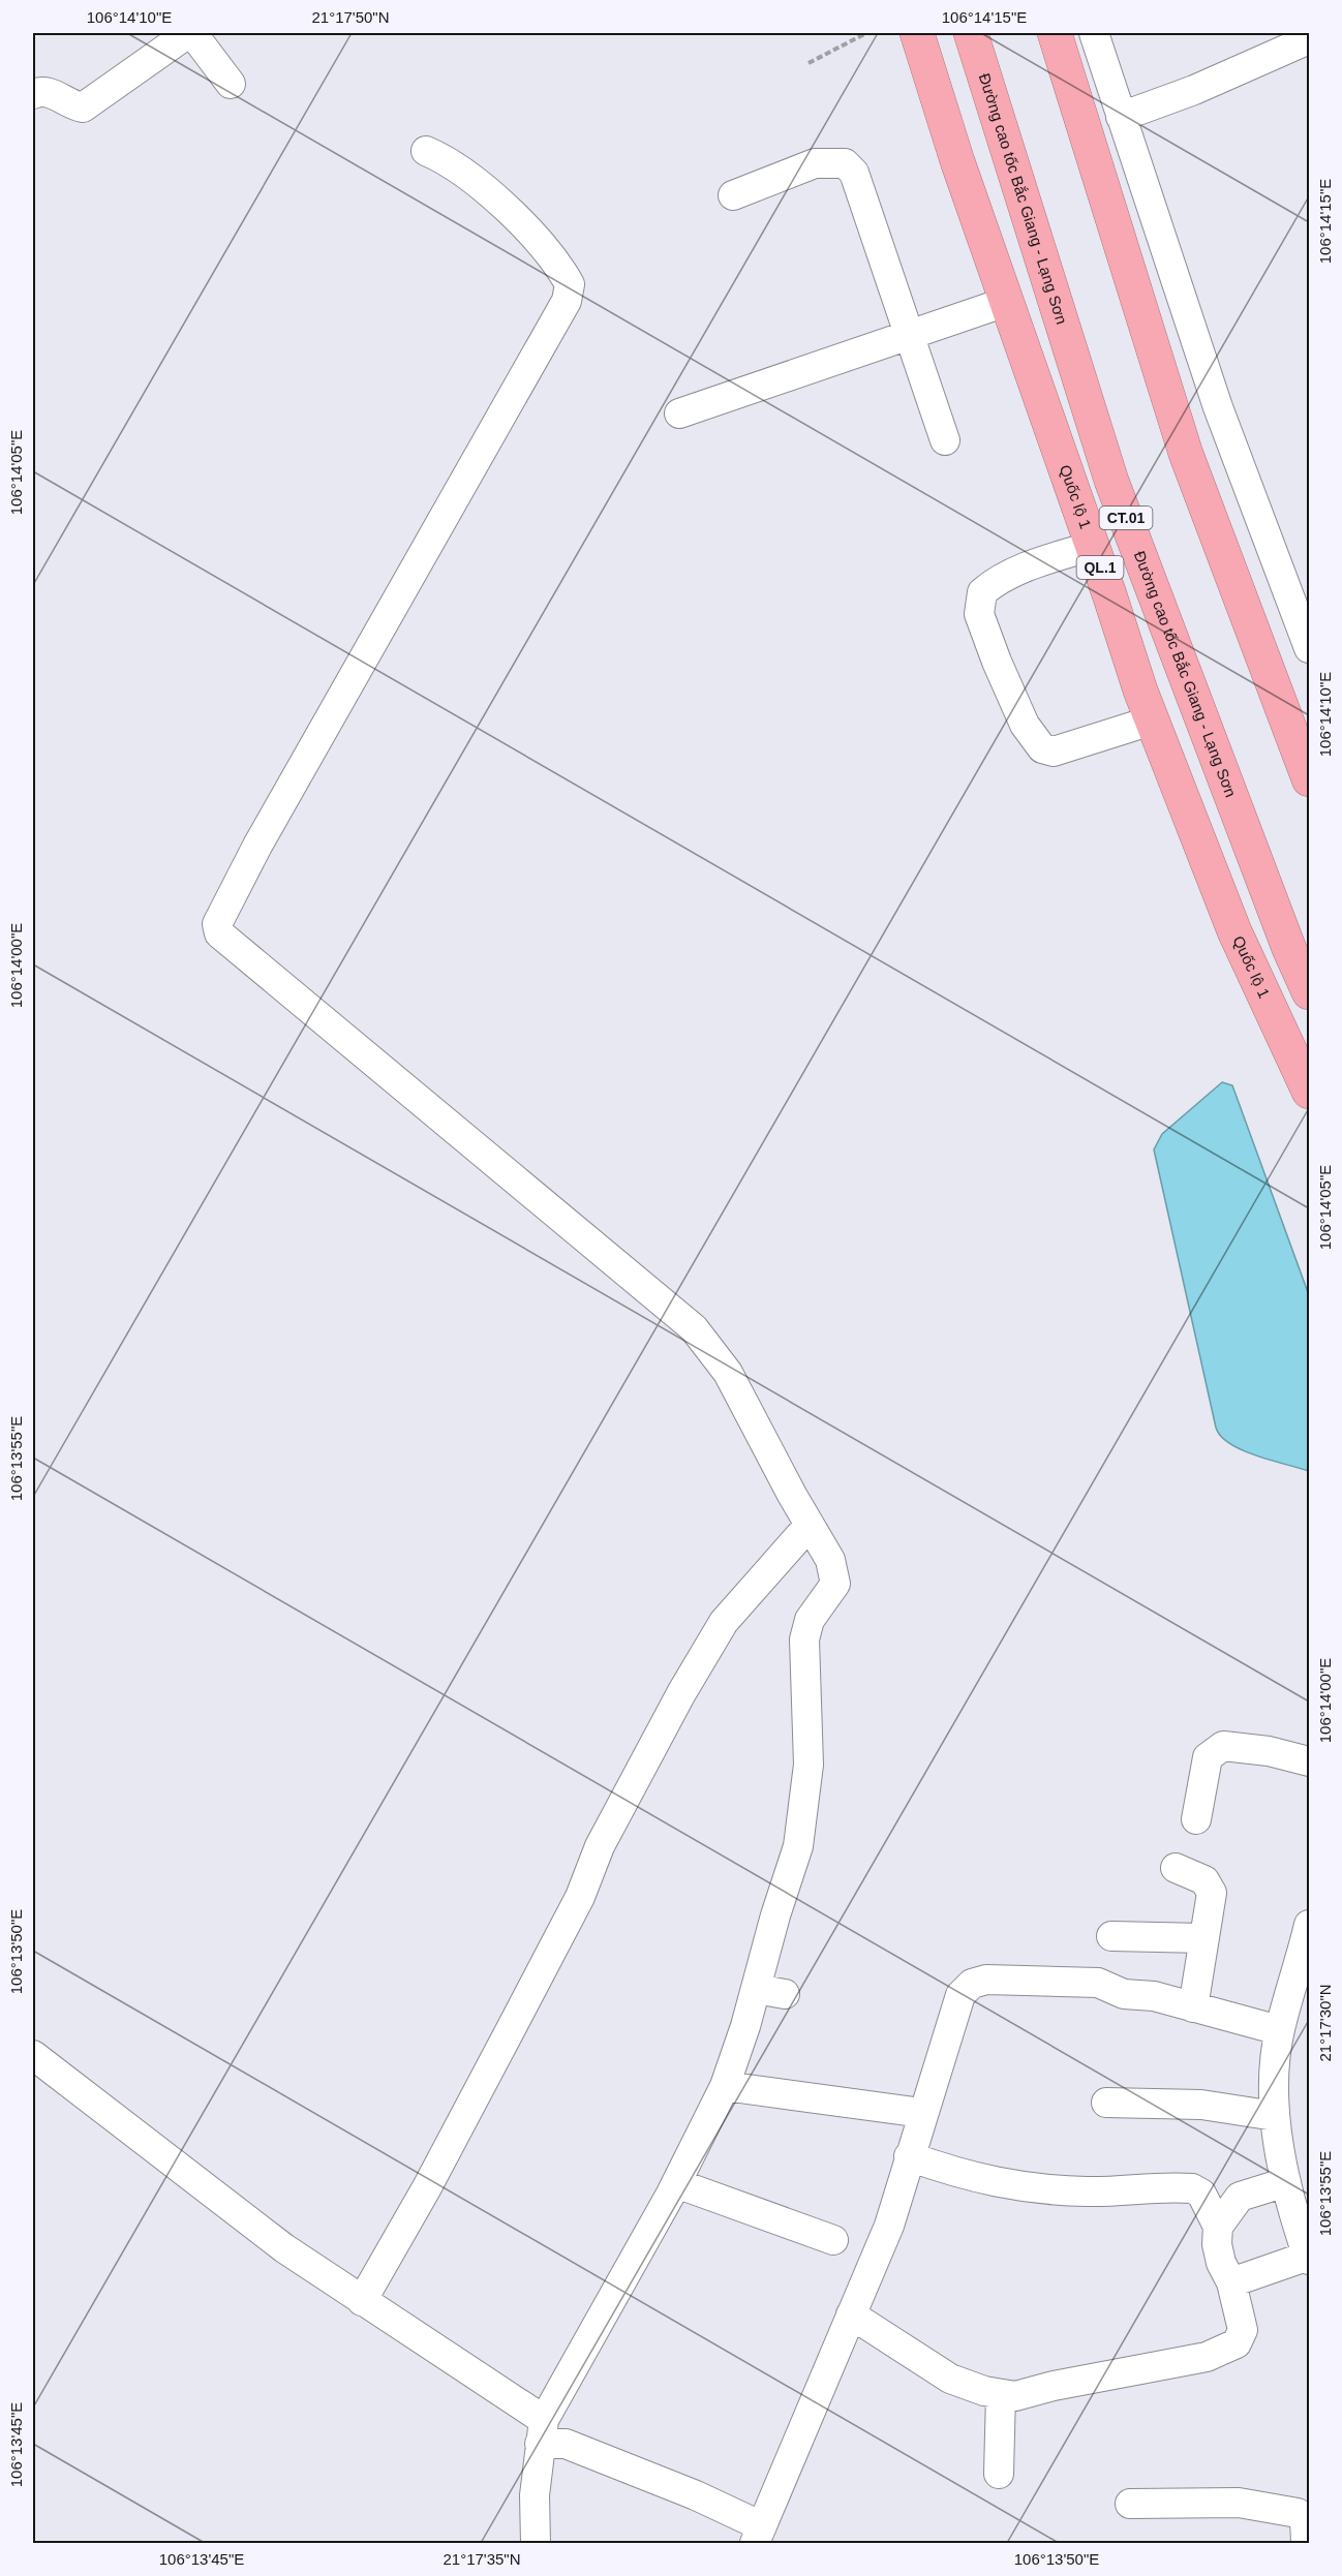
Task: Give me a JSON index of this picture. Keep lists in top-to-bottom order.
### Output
{
  "streets": {
    "highway": [
      "Đường cao tốc Bắc Giang - Lạng Sơn",
      "Quốc lộ 1",
      "CT.01",
      "QL.1"
    ]
  },
  "coordinates": [
    "106°14'10\"E",
    "21°17'50\"N",
    "106°14'15\"E",
    "106°14'05\"E",
    "106°14'00\"E",
    "106°13'55\"E",
    "106°13'50\"E",
    "21°17'30\"N",
    "106°13'45\"E",
    "21°17'35\"N"
  ]
}
